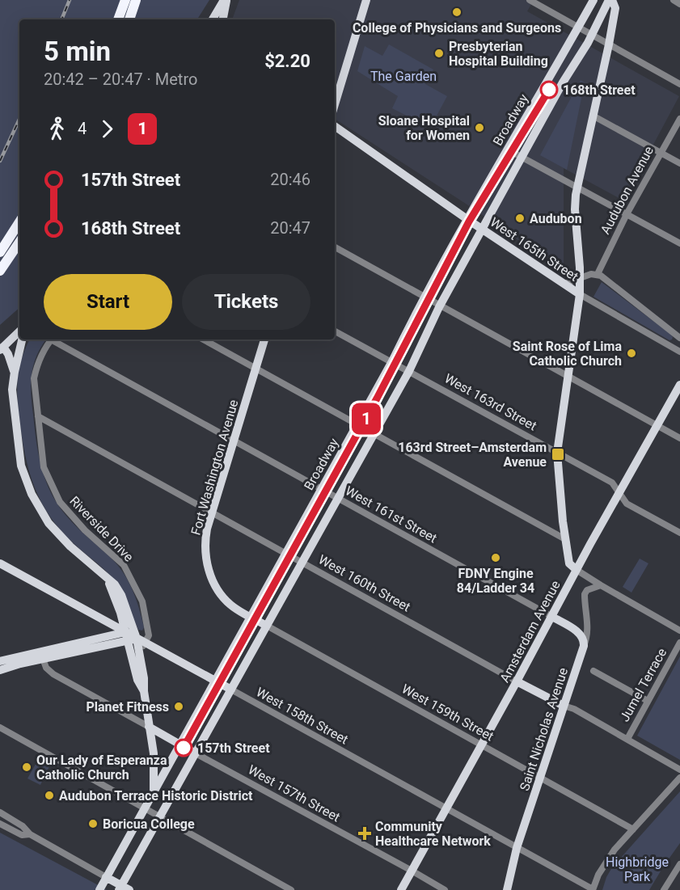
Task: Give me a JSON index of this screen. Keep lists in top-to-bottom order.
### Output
{
  "streets": {
    "main road": [
      "Broadway",
      "West 165th Street",
      "Fort Washington Avenue",
      "West 161st Street",
      "West 160th Street",
      "Amsterdam Avenue",
      "West 159th Street",
      "West 158th Street",
      "Saint Nicholas Avenue",
      "West 157th Street"
    ],
    "street": [
      "Audubon Avenue",
      "West 163rd Street",
      "Riverside Drive",
      "Jumel Terrace"
    ]
  },
  "crossings": [
    ["Broadway", "West 165th Street"],
    ["Broadway", "West 163rd Street"],
    ["Broadway", "Fort Washington Avenue"],
    ["Broadway", "West 161st Street"],
    ["Broadway", "West 160th Street"],
    ["Broadway", "West 159th Street"],
    ["Broadway", "West 158th Street"],
    ["Broadway", "West 157th Street"],
    ["Audubon Avenue", "West 165th Street"],
    ["West 163rd Street", "Amsterdam Avenue"],
    ["Fort Washington Avenue", "West 161st Street"],
    ["Fort Washington Avenue", "West 160th Street"],
    ["Fort Washington Avenue", "West 159th Street"],
    ["West 161st Street", "Amsterdam Avenue"],
    ["West 161st Street", "Saint Nicholas Avenue"],
    ["Riverside Drive", "West 160th Street"],
    ["Riverside Drive", "West 158th Street"],
    ["West 160th Street", "Amsterdam Avenue"],
    ["West 160th Street", "Jumel Terrace"],
    ["West 160th Street", "Saint Nicholas Avenue"],
    ["Amsterdam Avenue", "West 159th Street"],
    ["Amsterdam Avenue", "West 158th Street"],
    ["Amsterdam Avenue", "West 157th Street"],
    ["West 159th Street", "Saint Nicholas Avenue"],
    ["West 158th Street", "Saint Nicholas Avenue"]
  ],
  "parks": ["The Garden", "Highbridge Park"],
  "places": {
    "other": [
      "College of Physicians and Surgeons",
      "Presbyterian Hospital Building",
      "168th Street",
      "Sloane Hospital for Women",
      "Audubon",
      "Saint Rose of Lima Catholic Church",
      "FDNY Engine 84/Ladder 34",
      "Planet Fitness",
      "157th Street",
      "Our Lady of Esperanza Catholic Church",
      "Audubon Terrace Historic District",
      "Boricua College"
    ],
    "transit": ["163rd Street–Amsterdam Avenue"],
    "health": ["Community Healthcare Network"]
  },
  "lines": ["metro line 1"],
  "page": {
    "on_map": "1",
    "heading": ["5 min", "20:42 – 20:47 · Metro", "$2.20"],
    "legs": ["4", "1"],
    "list": [
      {
        "name": "157th Street",
        "value": "20:46"
      },
      {
        "name": "168th Street",
        "value": "20:47"
      }
    ],
    "buttons": ["Start", "Tickets"]
  }
}
